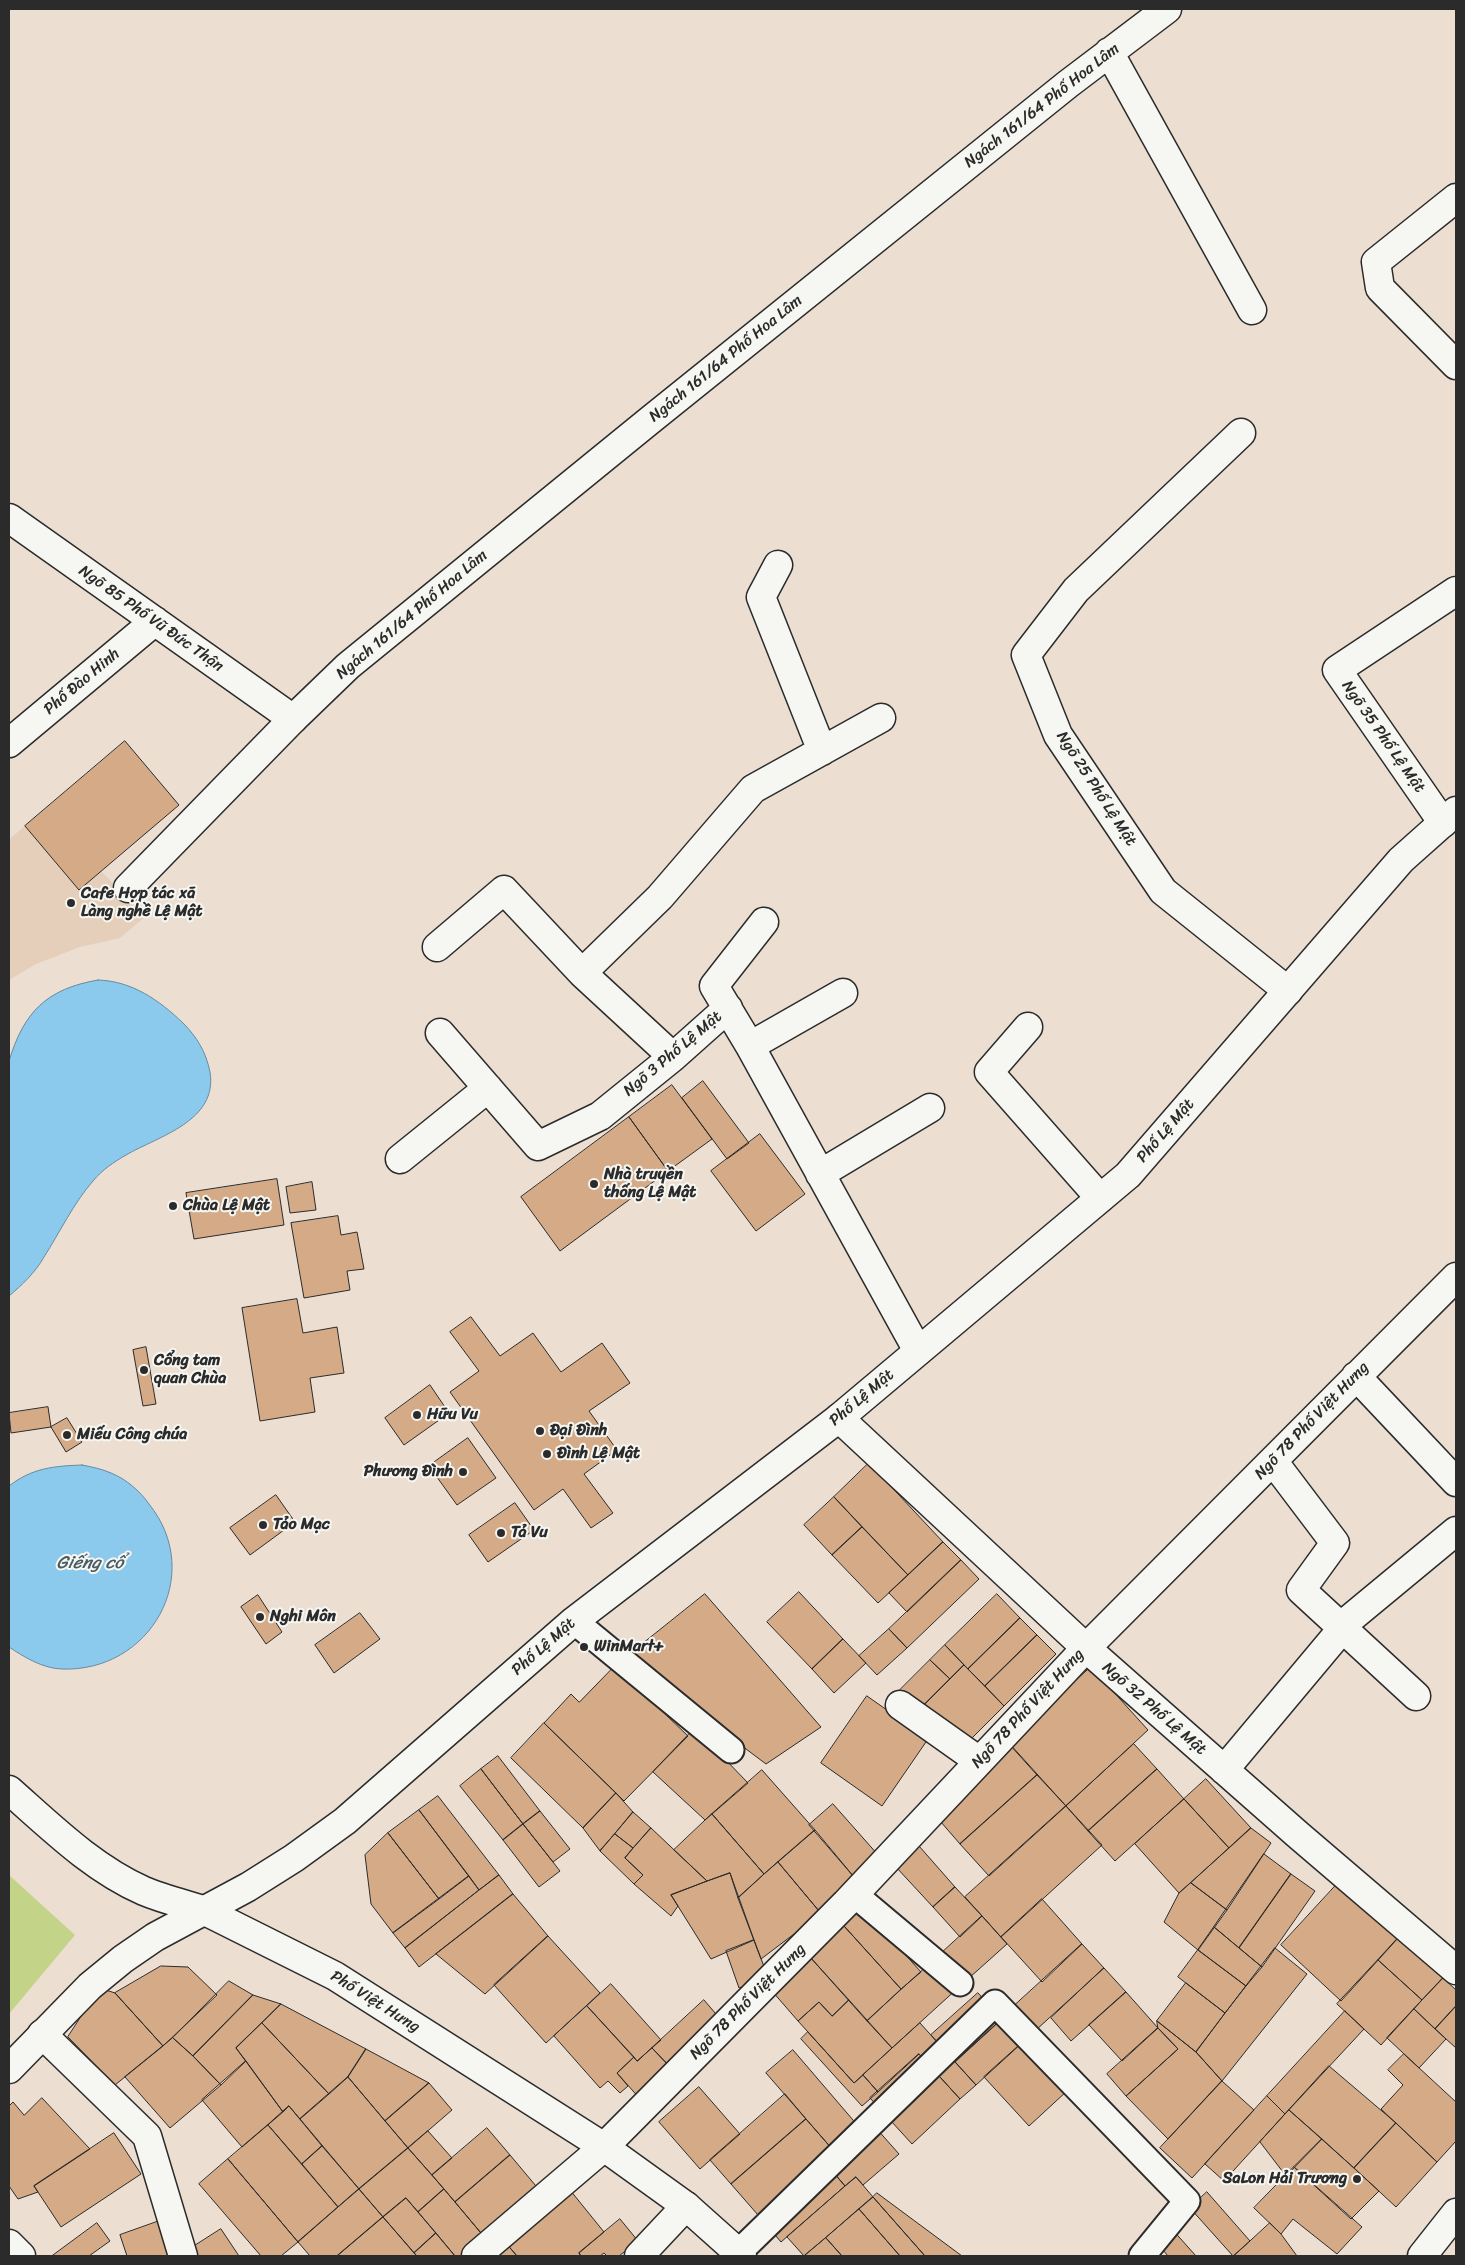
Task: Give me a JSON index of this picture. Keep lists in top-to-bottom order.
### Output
{
  "streets": {
    "street": [
      "Ngách 161/64 Phố Hoa Lâm",
      "Ngõ 85 Phố Vũ Đức Thận",
      "Phố Đào Hinh",
      "Ngõ 35 Phố Lệ Mật",
      "Ngõ 25 Phố Lệ Mật",
      "Ngõ 3 Phố Lệ Mật",
      "Phố Lệ Mật",
      "Ngõ 78 Phố Việt Hưng",
      "Ngõ 32 Phố Lệ Mật",
      "Phố Việt Hưng"
    ]
  },
  "crossings": [
    ["Ngách 161/64 Phố Hoa Lâm", "Ngõ 85 Phố Vũ Đức Thận"],
    ["Ngõ 85 Phố Vũ Đức Thận", "Phố Đào Hinh"],
    ["Ngõ 35 Phố Lệ Mật", "Phố Lệ Mật"],
    ["Ngõ 25 Phố Lệ Mật", "Phố Lệ Mật"],
    ["Ngõ 3 Phố Lệ Mật", "Phố Lệ Mật"],
    ["Phố Lệ Mật", "Ngõ 32 Phố Lệ Mật"],
    ["Phố Lệ Mật", "Phố Việt Hưng"],
    ["Ngõ 78 Phố Việt Hưng", "Ngõ 32 Phố Lệ Mật"],
    ["Ngõ 78 Phố Việt Hưng", "Phố Việt Hưng"]
  ],
  "water": ["Giếng cổ"],
  "places": [
    "Cafe Hợp tác xã Làng nghề Lệ Mật",
    "Nhà truyền thống Lệ Mật",
    "Chùa Lệ Mật",
    "Cổng tam quan Chùa",
    "Hữu Vu",
    "Đại Đình",
    "Miếu Công chúa",
    "Đình Lệ Mật",
    "Phương Đình",
    "Tảo Mạc",
    "Tả Vu",
    "Nghi Môn",
    "WinMart+",
    "SaLon Hải Trương"
  ]
}
